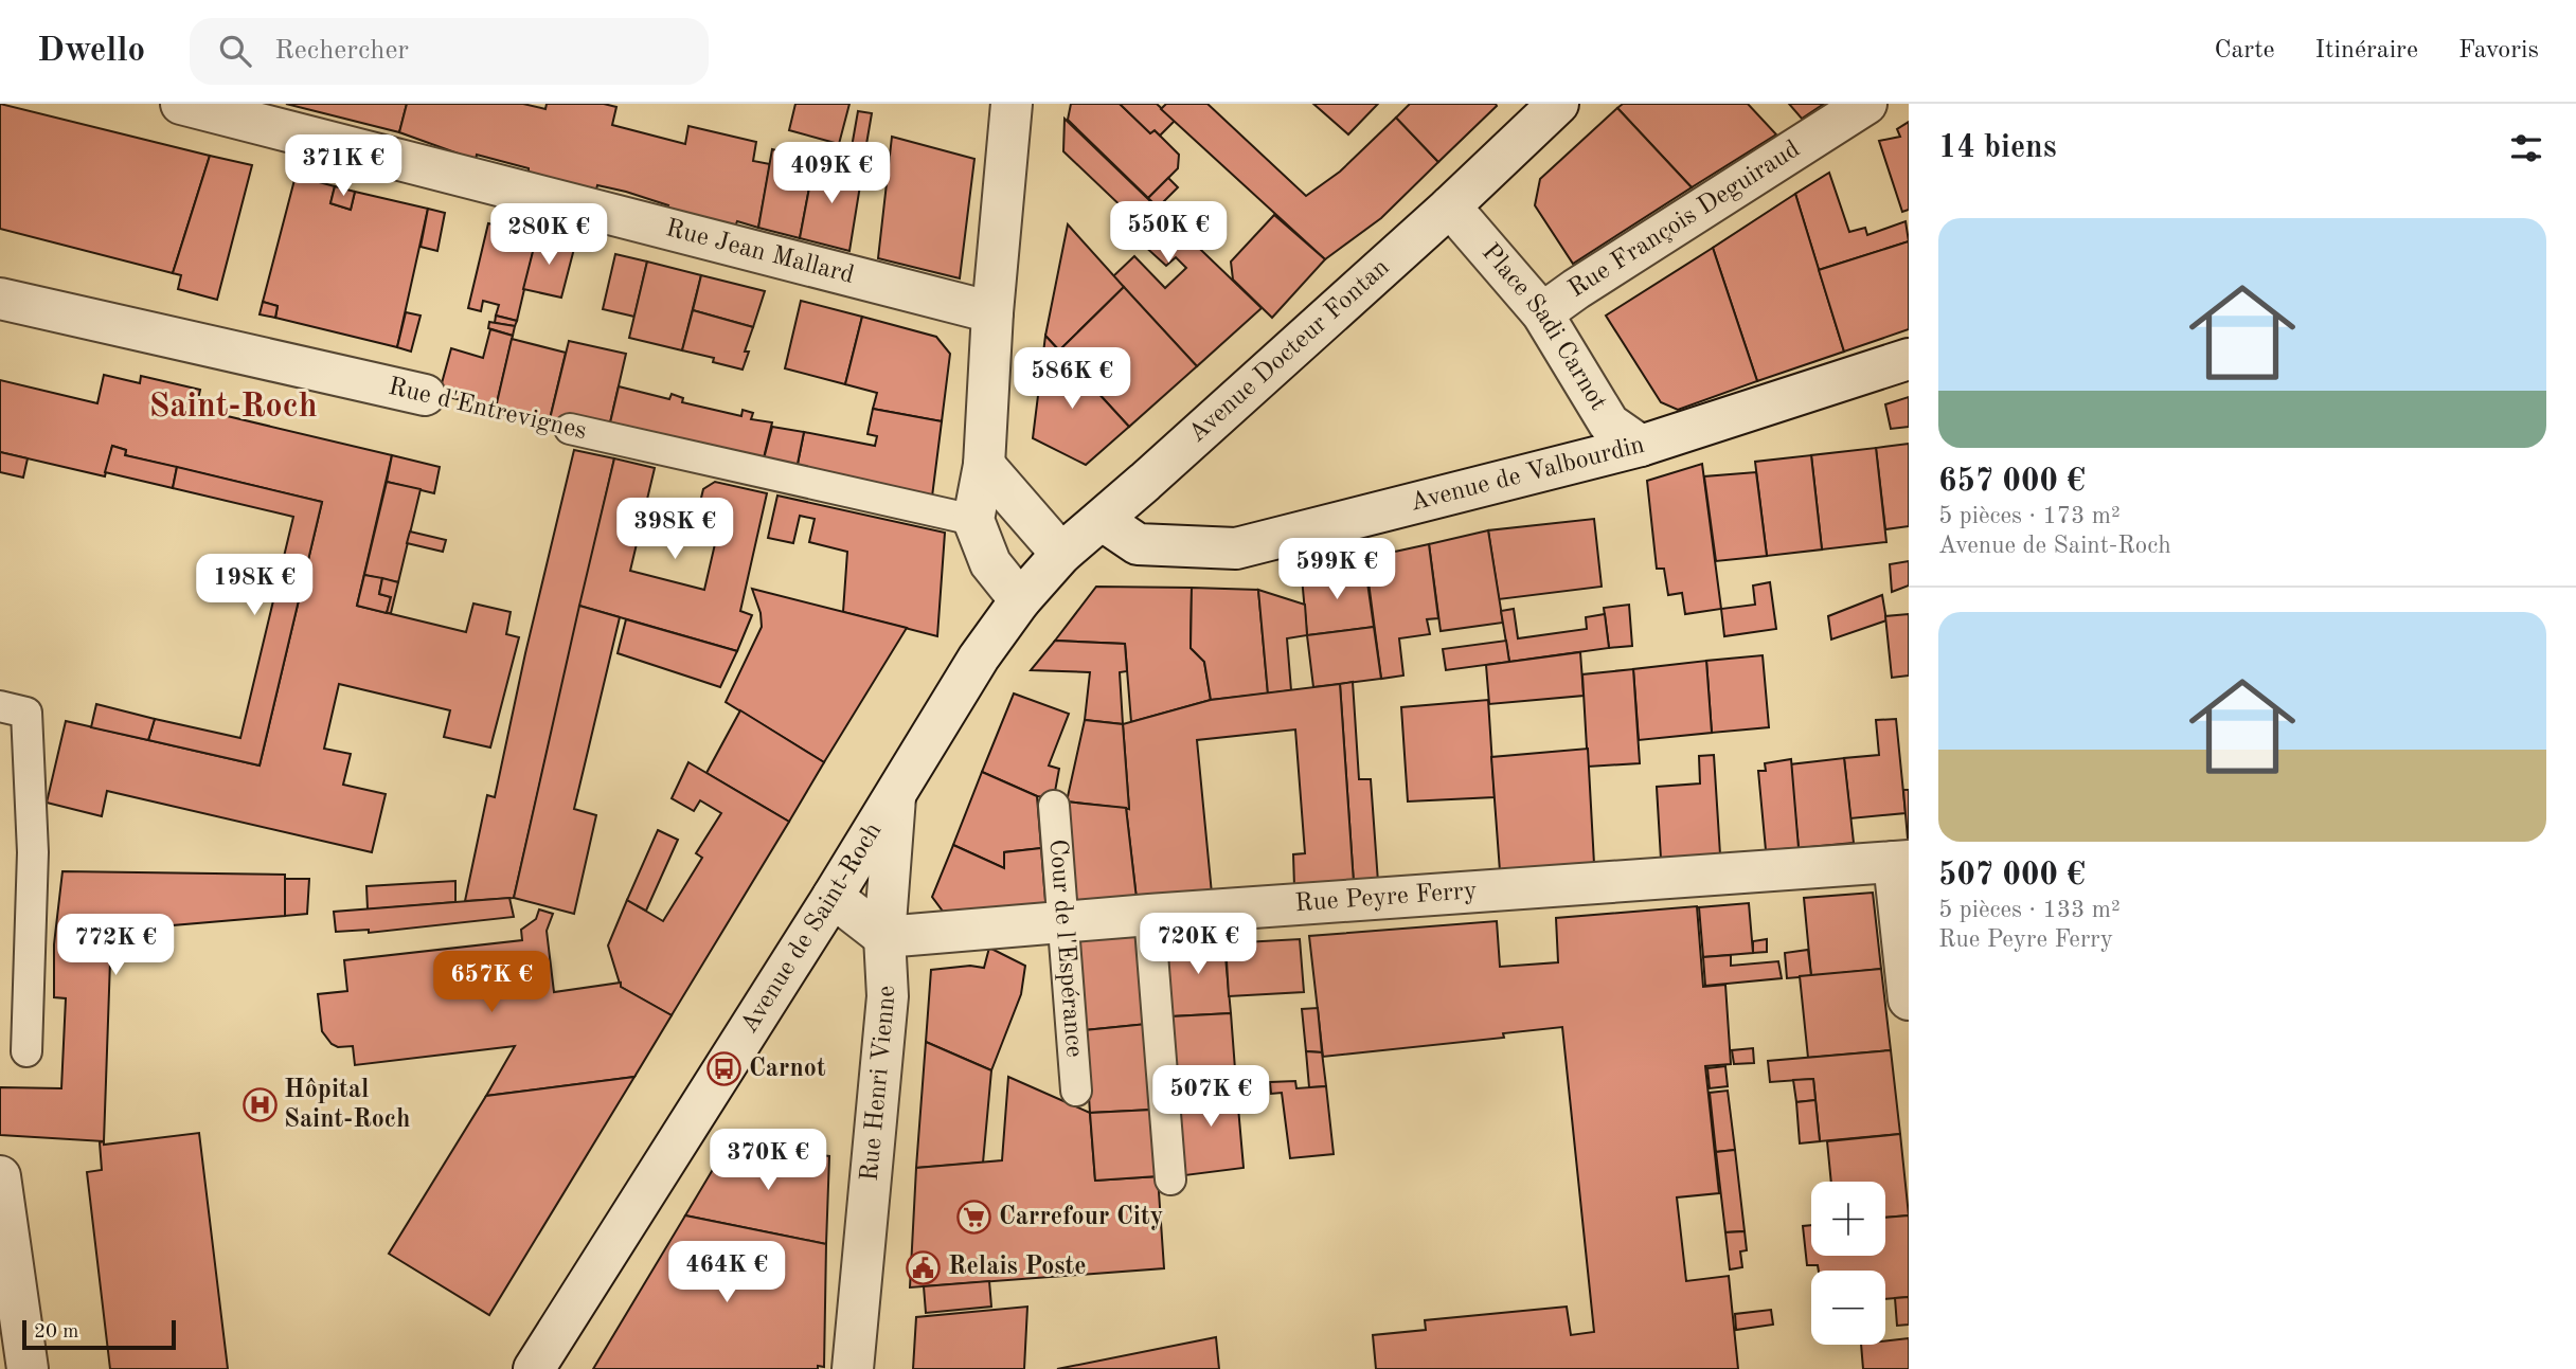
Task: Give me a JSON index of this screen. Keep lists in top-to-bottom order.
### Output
{
  "streets": {
    "street": [
      "Rue François Deguiraud",
      "Rue Jean Mallard",
      "Place Sadi Carnot",
      "Avenue Docteur Fontan",
      "Rue d'Entrevignes",
      "Avenue de Valbourdin",
      "Rue Peyre Ferry",
      "Avenue de Saint-Roch",
      "Rue Henri Vienne"
    ],
    "lane": ["Cour de l'Espérance"]
  },
  "crossings": [
    ["Rue François Deguiraud", "Place Sadi Carnot"],
    ["Place Sadi Carnot", "Avenue Docteur Fontan"],
    ["Place Sadi Carnot", "Avenue de Valbourdin"],
    ["Avenue Docteur Fontan", "Avenue de Valbourdin"],
    ["Avenue Docteur Fontan", "Avenue de Saint-Roch"],
    ["Rue Peyre Ferry", "Cour de l'Espérance"],
    ["Rue Peyre Ferry", "Rue Henri Vienne"],
    ["Avenue de Saint-Roch", "Rue Henri Vienne"]
  ],
  "districts": ["Saint-Roch"],
  "places": {
    "bus stop": ["Carnot"],
    "hospital": ["Hôpital Saint-Roch"],
    "supermarket": ["Carrefour City"],
    "public building": ["Relais Poste"]
  },
  "scale_bar": "20 m",
  "page": {
    "header": "Dwello",
    "search": "Rechercher",
    "nav": ["Carte", "Itinéraire", "Favoris"],
    "heading": "14 biens",
    "price": [
      "371K €",
      "409K €",
      "550K €",
      "280K €",
      "586K €",
      "398K €",
      "599K €",
      "198K €",
      "720K €",
      "772K €",
      "657K €",
      "507K €",
      "370K €",
      "464K €"
    ],
    "list": [
      {
        "name": "657 000 €",
        "note": "5 pièces · 173 m² · Avenue de Saint-Roch"
      },
      {
        "name": "507 000 €",
        "note": "5 pièces · 133 m² · Rue Peyre Ferry"
      }
    ],
    "map_buttons": ["+", "−"],
    "scale": "20 m"
  }
}
